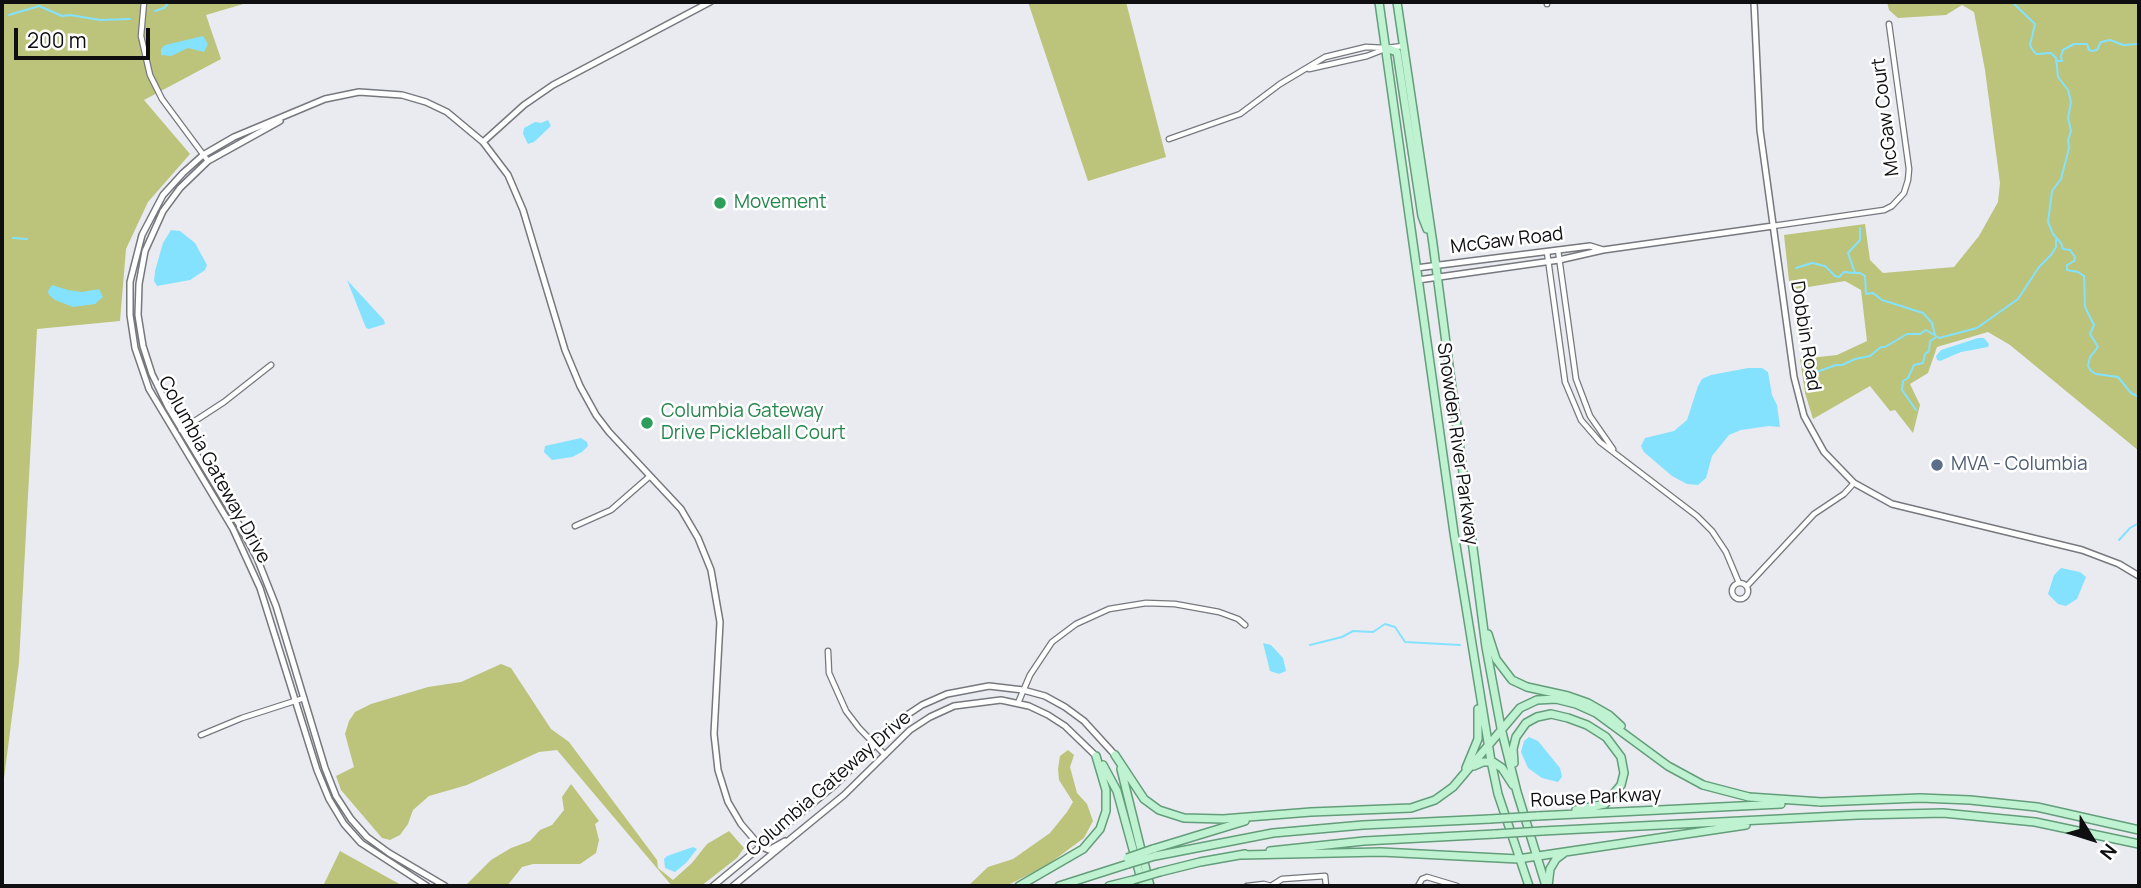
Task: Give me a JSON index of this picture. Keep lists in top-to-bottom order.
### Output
{
  "streets": {
    "main road": ["Snowden River Parkway", "Rouse Parkway"],
    "street": [
      "McGaw Court",
      "McGaw Road",
      "Dobbin Road",
      "Columbia Gateway Drive"
    ]
  },
  "crossings": [
    ["McGaw Court", "McGaw Road"],
    ["McGaw Court", "Dobbin Road"],
    ["McGaw Road", "Dobbin Road"],
    ["McGaw Road", "Snowden River Parkway"]
  ],
  "places": ["Movement", "Columbia Gateway Drive Pickleball Court", "MVA - Columbia"],
  "scale_bar": "200 m",
  "north": "bottom right"
}
